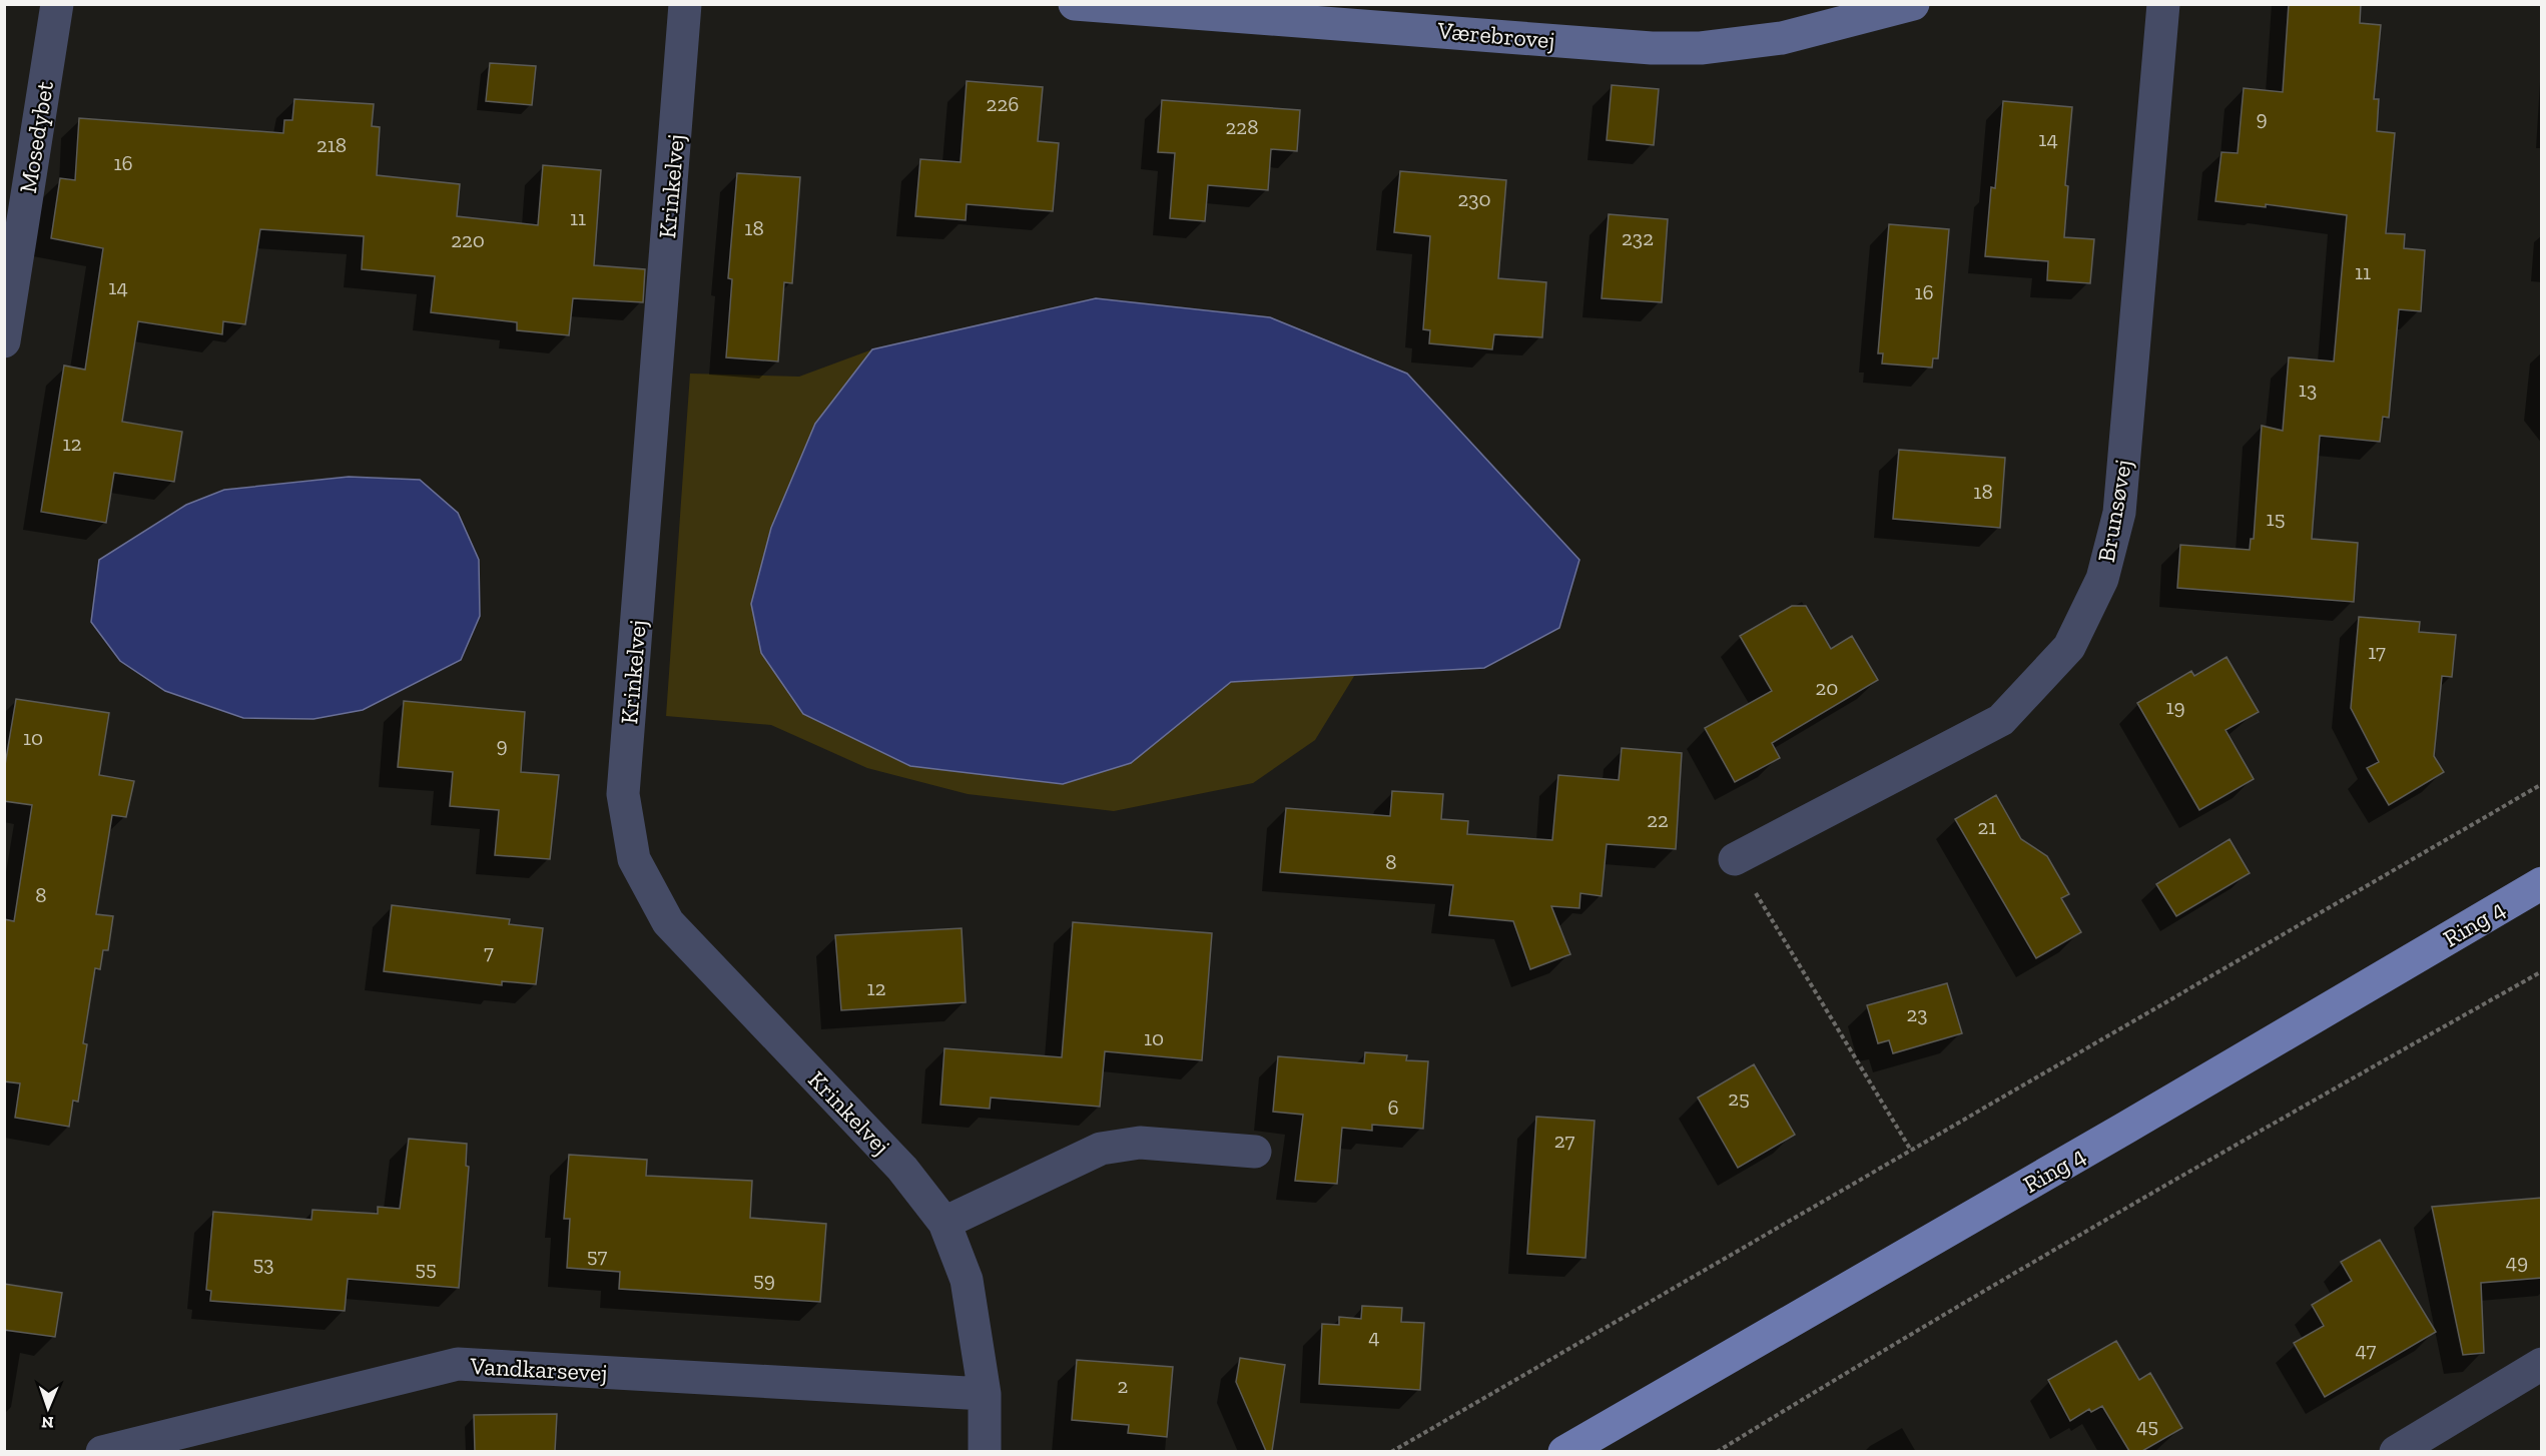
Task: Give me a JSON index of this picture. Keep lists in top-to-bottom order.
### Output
{
  "streets": {
    "main road": ["Ring 4"],
    "street": [
      "Værebrovej",
      "Mosedybet",
      "Krinkelvej",
      "Brunsøvej",
      "Vandkarsevej"
    ]
  },
  "crossings": [
    ["Krinkelvej", "Vandkarsevej"]
  ],
  "house_numbers": [
    "226",
    "9",
    "228",
    "14",
    "218",
    "16",
    "230",
    "11",
    "18",
    "232",
    "220",
    "11",
    "14",
    "16",
    "13",
    "12",
    "18",
    "15",
    "17",
    "20",
    "19",
    "10",
    "9",
    "22",
    "21",
    "8",
    "8",
    "7",
    "12",
    "23",
    "10",
    "25",
    "6",
    "27",
    "57",
    "49",
    "53",
    "55",
    "59",
    "4",
    "47",
    "2",
    "45"
  ],
  "north": "bottom"
}
